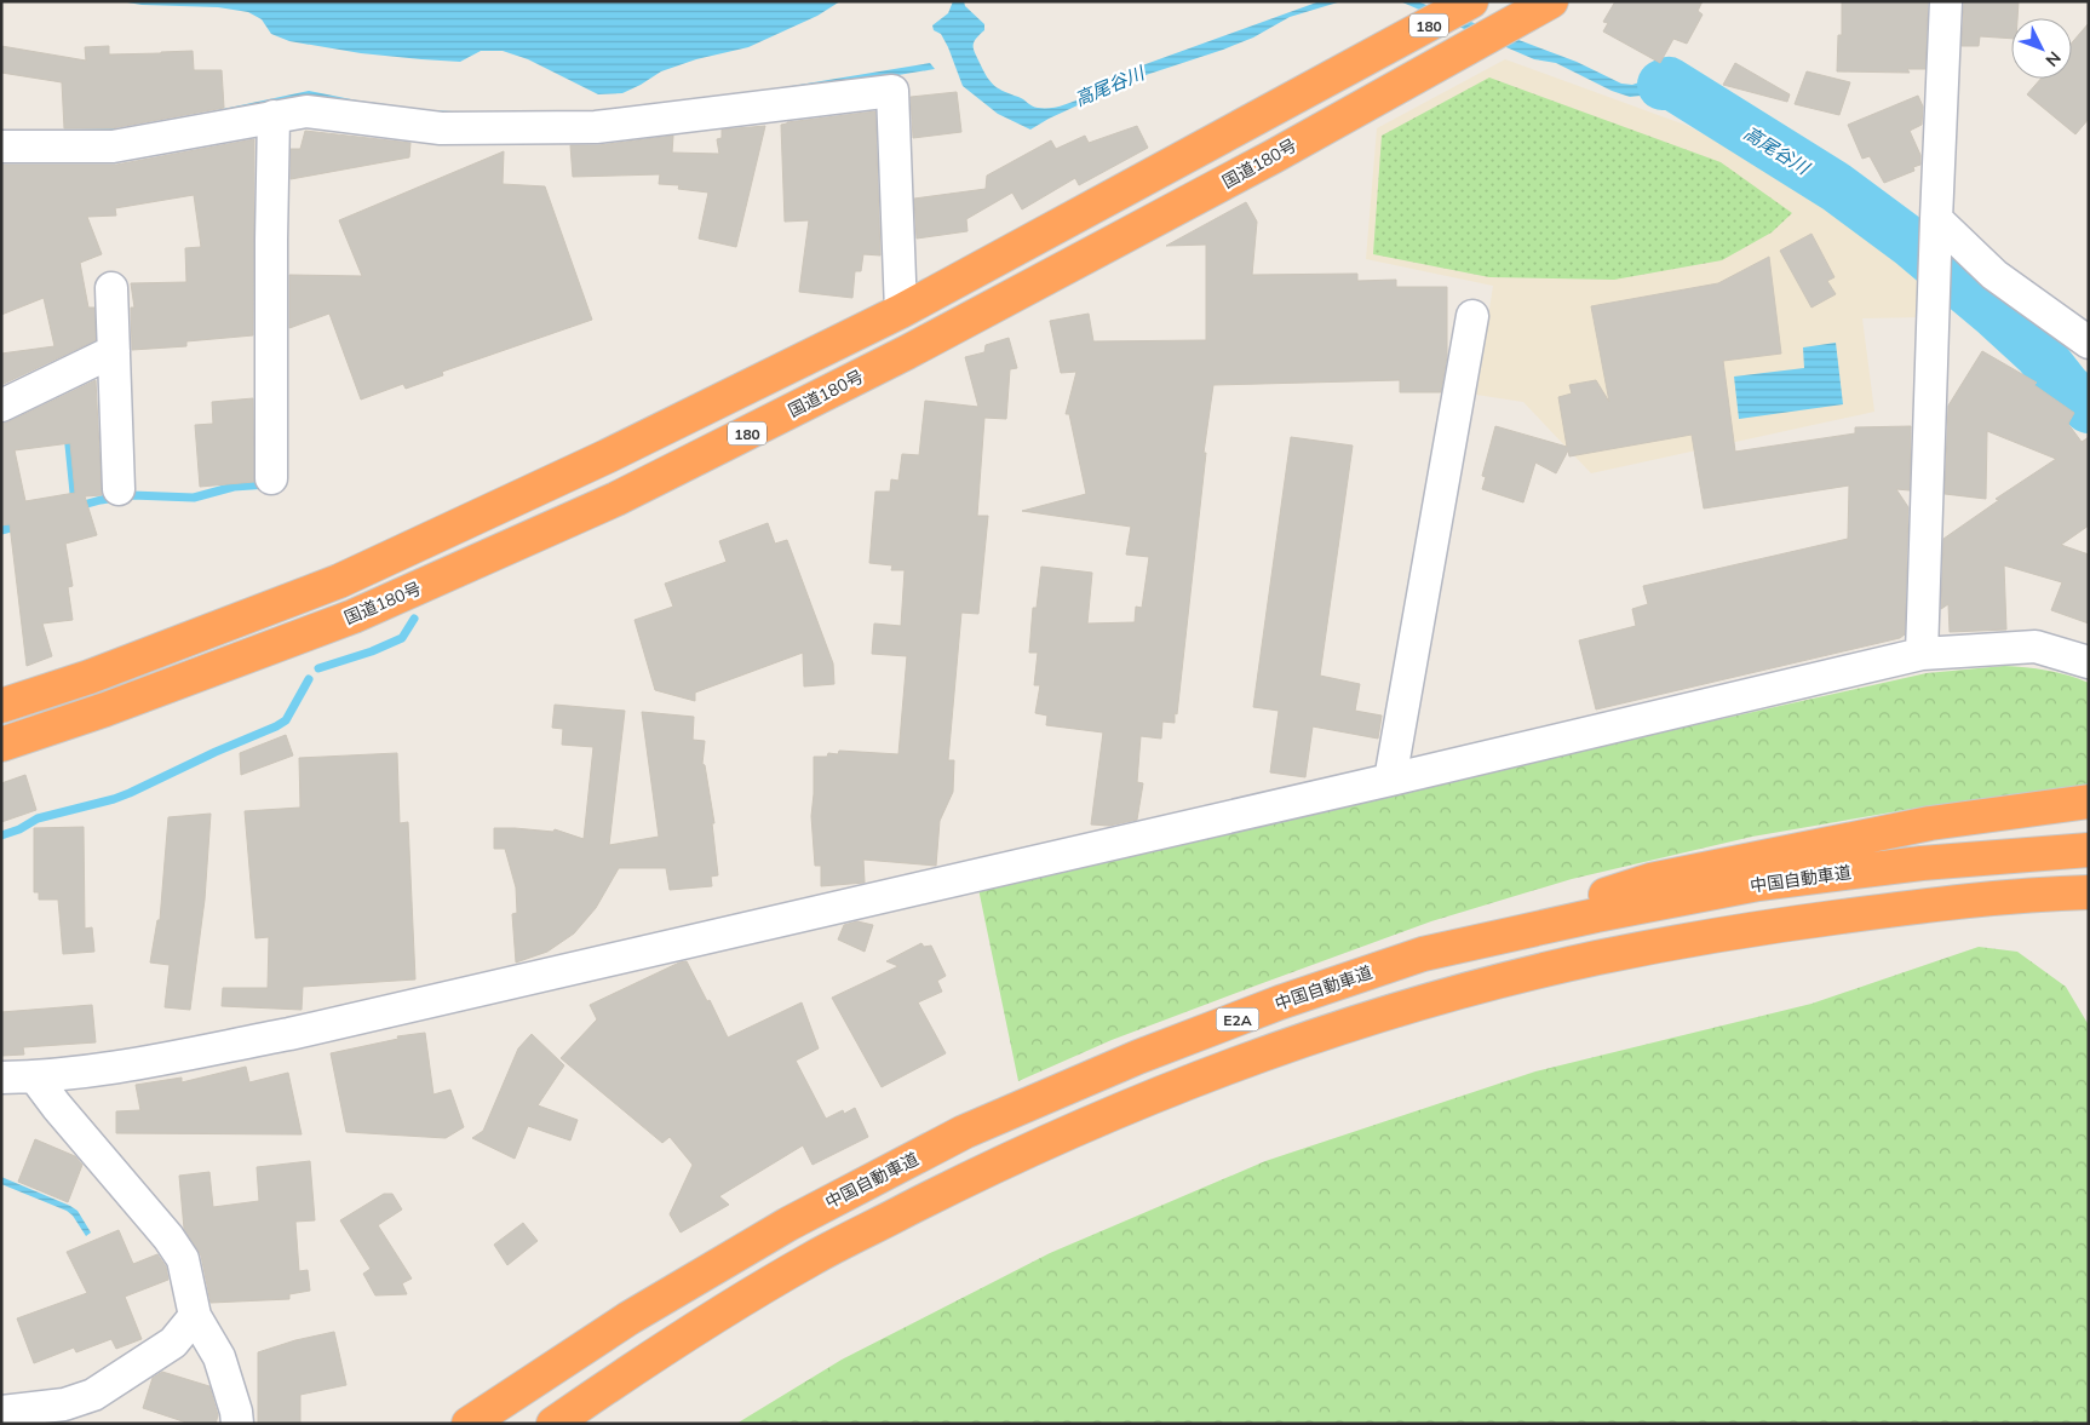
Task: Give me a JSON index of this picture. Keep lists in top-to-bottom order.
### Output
{
  "streets": {
    "highway": [
      "180",
      "国道180号",
      "中国自動車道",
      "E2A"
    ]
  },
  "water": ["高尾谷川"],
  "north": "bottom right"
}
